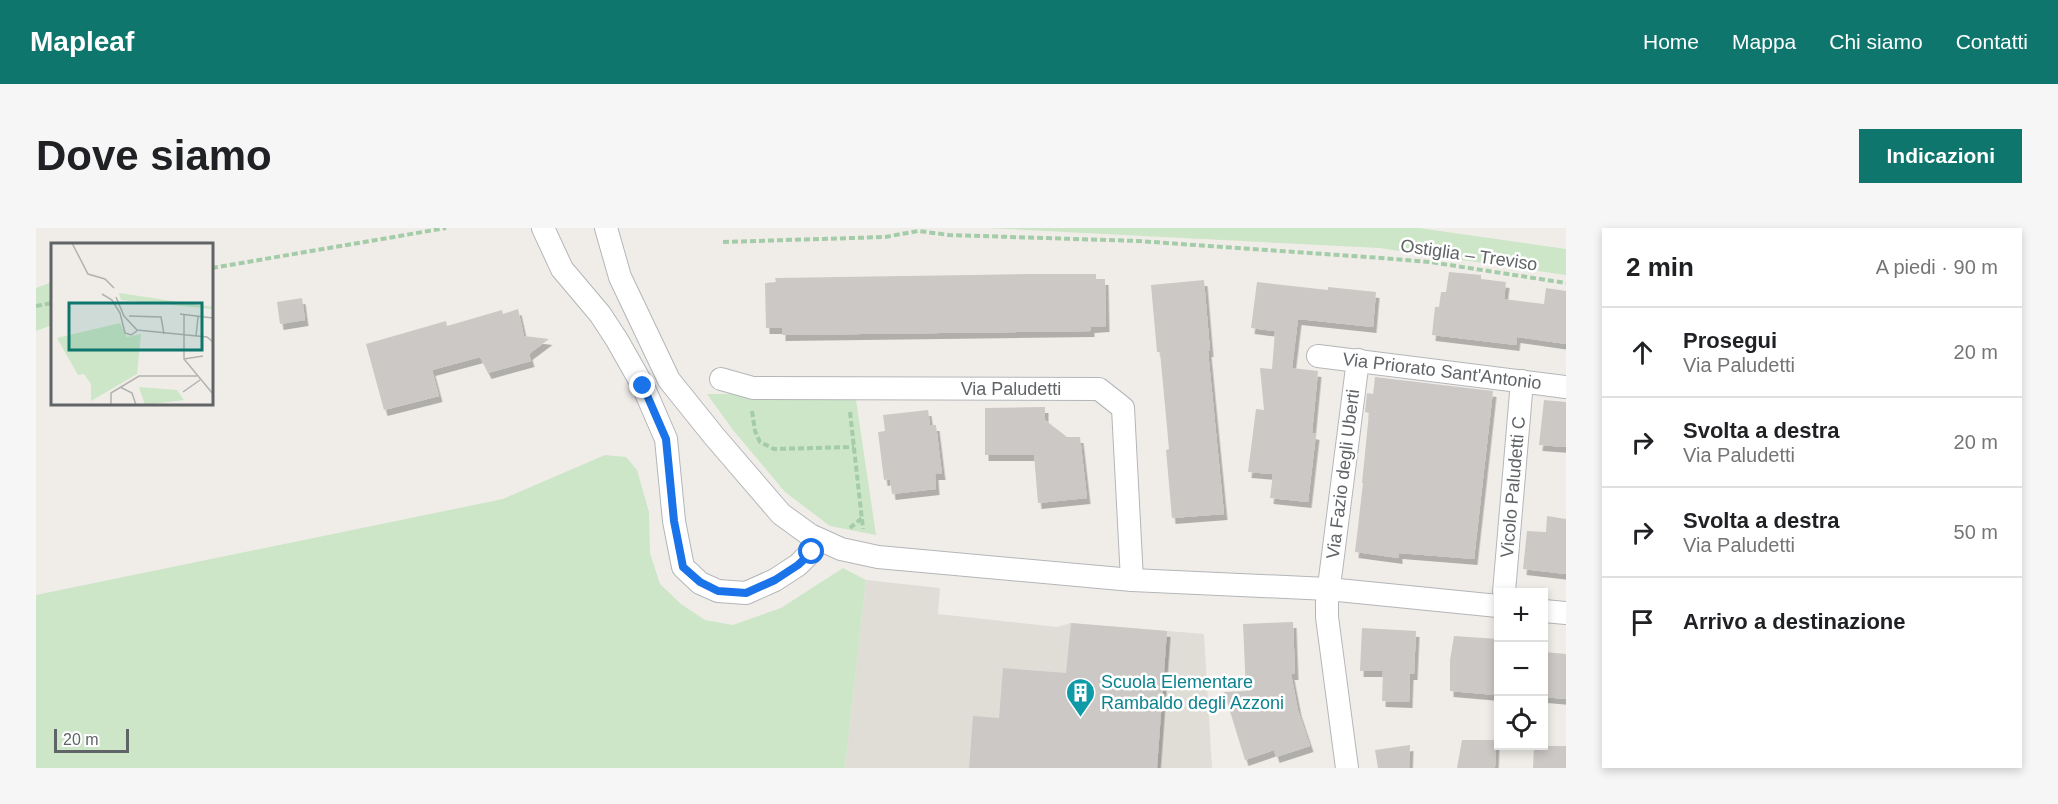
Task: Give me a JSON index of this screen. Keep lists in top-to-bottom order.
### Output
{
  "streets": {
    "street": [
      "Via Priorato Sant'Antonio",
      "Via Paludetti",
      "Via Fazio degli Uberti",
      "Vicolo Paludetti C"
    ],
    "path": ["Ostiglia – Treviso"]
  },
  "crossings": [
    ["Via Priorato Sant'Antonio", "Via Fazio degli Uberti"],
    ["Via Priorato Sant'Antonio", "Vicolo Paludetti C"]
  ],
  "places": {
    "building": ["Scuola Elementare Rambaldo degli Azzoni"]
  },
  "scale_bar": "20 m",
  "page": {
    "header": "Mapleaf",
    "nav": [
      "Home",
      "Mappa",
      "Chi siamo",
      "Contatti"
    ],
    "buttons": "Indicazioni",
    "title": "Dove siamo",
    "heading": ["2 min", "A piedi · 90 m"],
    "list": [
      ["Prosegui", "Via Paludetti", "20 m"],
      ["Svolta a destra", "Via Paludetti", "20 m"],
      ["Svolta a destra", "Via Paludetti", "50 m"],
      "Arrivo a destinazione"
    ],
    "map_buttons": ["+", "−"],
    "scale": "20 m"
  }
}
